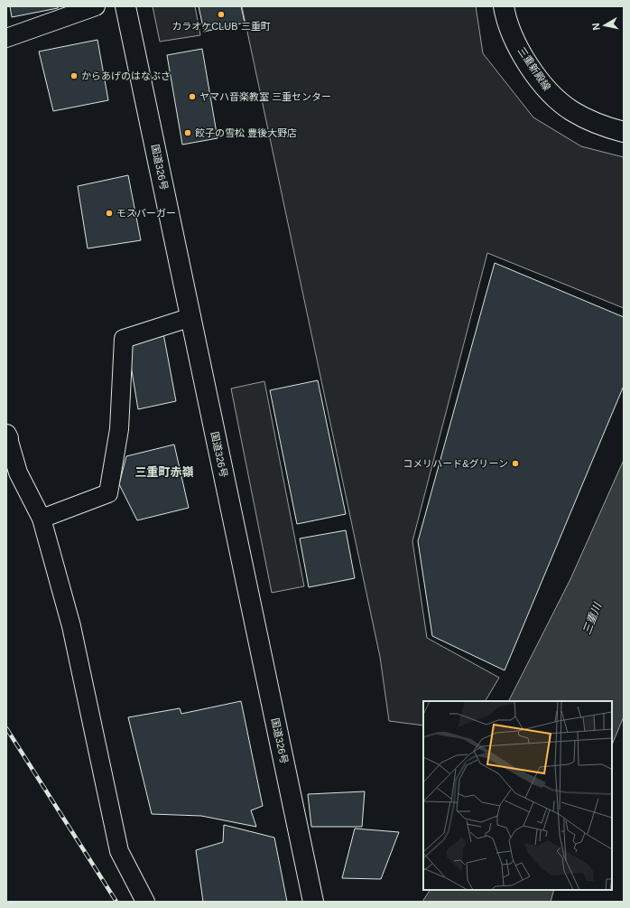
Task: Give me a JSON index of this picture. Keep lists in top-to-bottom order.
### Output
{
  "streets": {
    "main road": ["三重新殿線", "国道326号"]
  },
  "districts": ["三重町赤嶺"],
  "water": ["三重川"],
  "places": [
    "カラオケCLUB 三重町",
    "からあげのはなぶさ",
    "ヤマハ音楽教室 三重センター",
    "餃子の雪松 豊後大野店",
    "モスバーガー",
    "コメリハード&グリーン"
  ],
  "north": "left"
}
